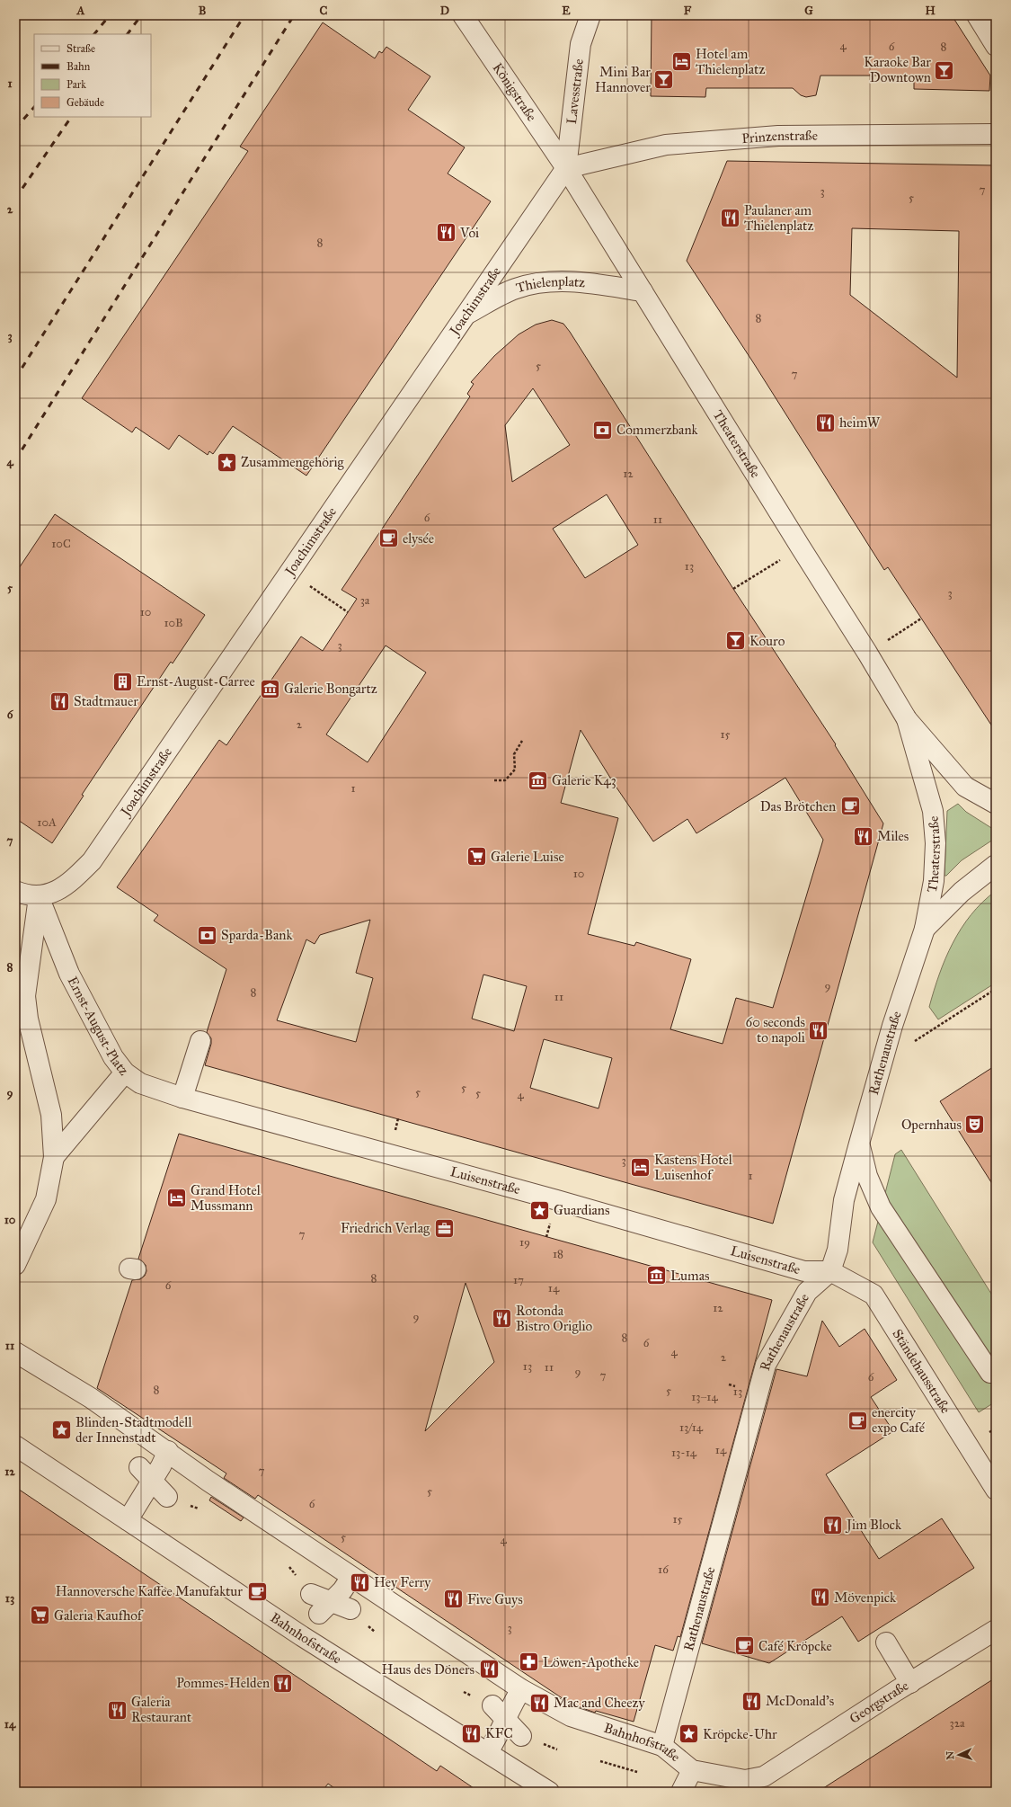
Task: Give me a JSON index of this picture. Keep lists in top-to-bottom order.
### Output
{
  "streets": {
    "street": [
      "Lavesstraße",
      "Königstraße",
      "Prinzenstraße",
      "Thielenplatz",
      "Joachimstraße",
      "Theaterstraße",
      "Ernst-August-Platz",
      "Rathenaustraße",
      "Luisenstraße",
      "Ständehausstraße",
      "Bahnhofstraße",
      "Georgstraße"
    ]
  },
  "crossings": [
    ["Lavesstraße", "Königstraße"],
    ["Lavesstraße", "Prinzenstraße"],
    ["Lavesstraße", "Joachimstraße"],
    ["Lavesstraße", "Theaterstraße"],
    ["Königstraße", "Prinzenstraße"],
    ["Königstraße", "Joachimstraße"],
    ["Königstraße", "Theaterstraße"],
    ["Prinzenstraße", "Joachimstraße"],
    ["Prinzenstraße", "Theaterstraße"],
    ["Thielenplatz", "Joachimstraße"],
    ["Thielenplatz", "Theaterstraße"],
    ["Joachimstraße", "Theaterstraße"],
    ["Joachimstraße", "Ernst-August-Platz"],
    ["Theaterstraße", "Rathenaustraße"],
    ["Ernst-August-Platz", "Luisenstraße"],
    ["Rathenaustraße", "Luisenstraße"],
    ["Rathenaustraße", "Ständehausstraße"],
    ["Rathenaustraße", "Bahnhofstraße"],
    ["Luisenstraße", "Ständehausstraße"],
    ["Bahnhofstraße", "Georgstraße"]
  ],
  "places": {
    "hotel": ["Hotel am Thielenplatz", "Kastens Hotel Luisenhof", "Grand Hotel Mussmann"],
    "bar": ["Karaoke Bar Downtown", "Mini Bar Hannover", "Kouro"],
    "restaurant": [
      "Paulaner am Thielenplatz",
      "Voi",
      "heimW",
      "Stadtmauer",
      "Miles",
      "60 seconds to napoli",
      "Rotonda Bistro Origlio",
      "Jim Block",
      "Hey Ferry",
      "Mövenpick",
      "Five Guys",
      "Haus des Döners",
      "Pommes-Helden",
      "McDonald's",
      "Mac and Cheezy",
      "Galeria Restaurant",
      "KFC"
    ],
    "bank": ["Commerzbank", "Sparda-Bank"],
    "place": [
      "Zusammengehörig",
      "Guardians",
      "Blinden-Stadtmodell der Innenstadt",
      "Kröpcke-Uhr"
    ],
    "cafe": [
      "elysée",
      "Das Brötchen",
      "enercity expo Café",
      "Hannoversche Kaffee Manufaktur",
      "Café Kröpcke"
    ],
    "building": ["Ernst-August-Carree"],
    "museum": ["Galerie Bongartz", "Galerie K43", "Lumas"],
    "supermarket": ["Galerie Luise", "Galeria Kaufhof"],
    "theatre": ["Opernhaus"],
    "office": ["Friedrich Verlag"],
    "pharmacy": ["Löwen-Apotheke"]
  },
  "house_numbers": [
    "4",
    "6",
    "8",
    "7",
    "3",
    "5",
    "8",
    "8",
    "5",
    "7",
    "12",
    "6",
    "11",
    "10C",
    "13",
    "3",
    "3a",
    "10",
    "10B",
    "3",
    "2",
    "15",
    "1",
    "10A",
    "10",
    "9",
    "8",
    "11",
    "5",
    "5",
    "5",
    "4",
    "3",
    "1",
    "7",
    "19",
    "18",
    "8",
    "17",
    "6",
    "14",
    "12",
    "9",
    "8",
    "6",
    "4",
    "2",
    "13",
    "11",
    "9",
    "7",
    "6",
    "8",
    "5",
    "13",
    "13–14",
    "13/14",
    "14",
    "13-14",
    "7",
    "5",
    "6",
    "15",
    "5",
    "4",
    "16",
    "3",
    "32a"
  ],
  "legend": [
    "Straße",
    "Bahn",
    "Park",
    "Gebäude"
  ],
  "north": "left",
  "grid": {
    "columns": [
      "A",
      "B",
      "C",
      "D",
      "E",
      "F",
      "G",
      "H"
    ],
    "rows": [
      "1",
      "2",
      "3",
      "4",
      "5",
      "6",
      "7",
      "8",
      "9",
      "10",
      "11",
      "12",
      "13",
      "14"
    ]
  }
}
